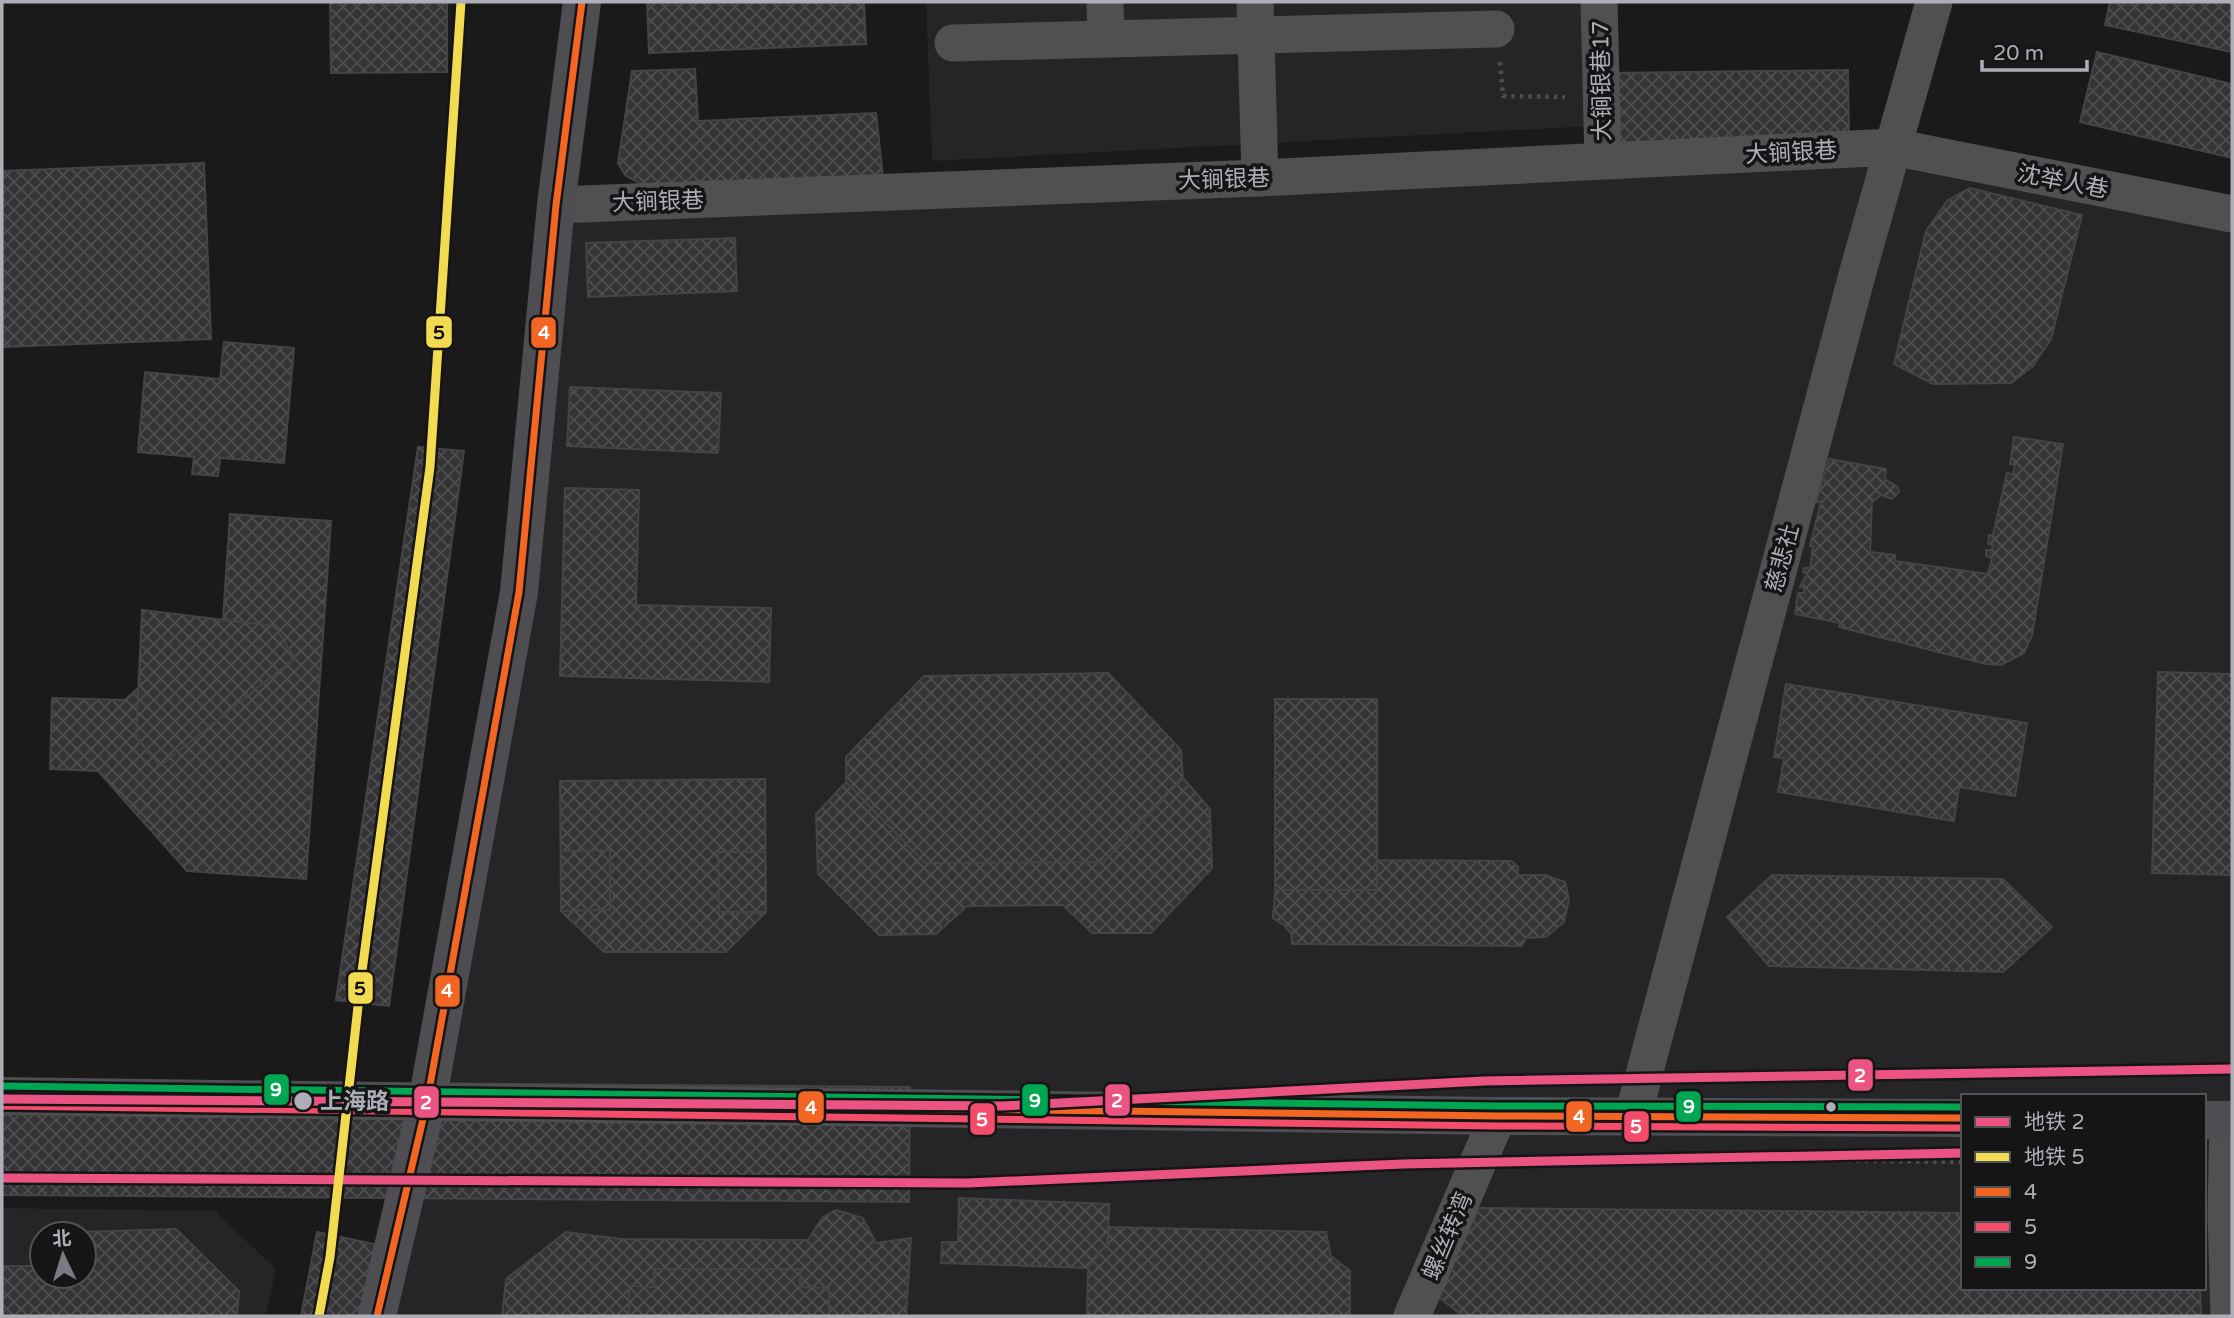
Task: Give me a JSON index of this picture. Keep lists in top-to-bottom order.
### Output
{
  "streets": {
    "street": [
      "大锏银巷17",
      "大锏银巷",
      "沈举人巷",
      "慈悲社",
      "螺丝转湾"
    ]
  },
  "crossings": [
    ["大锏银巷17", "大锏银巷"],
    ["大锏银巷", "沈举人巷"],
    ["大锏银巷", "慈悲社"],
    ["沈举人巷", "慈悲社"]
  ],
  "places": ["上海路"],
  "lines": [
    "metro line 5",
    "transit line 4",
    "metro line 2",
    "transit line 9",
    "transit line 5"
  ],
  "legend": [
    "地铁 2",
    "地铁 5",
    "4",
    "5",
    "9"
  ],
  "scale_bar": "20 m",
  "north": "top"
}
